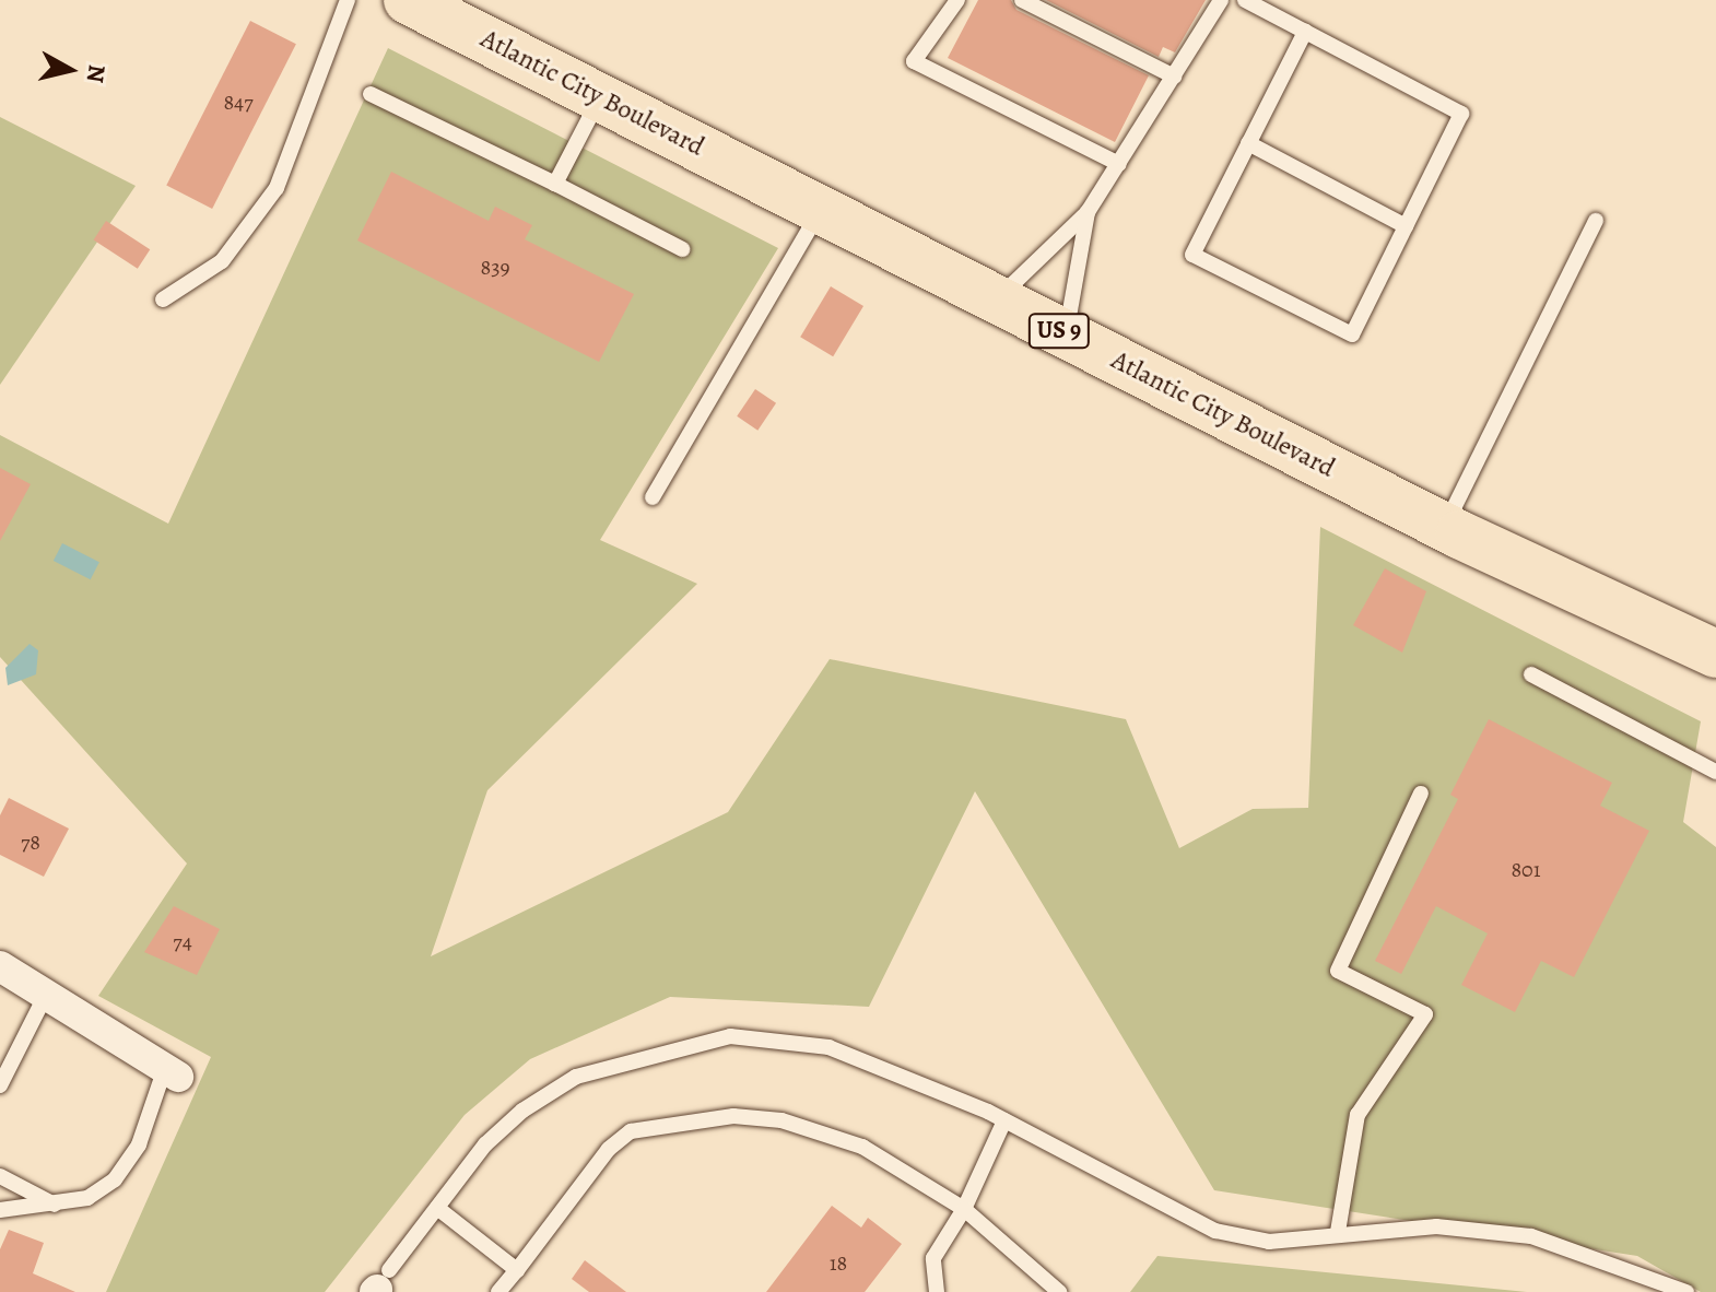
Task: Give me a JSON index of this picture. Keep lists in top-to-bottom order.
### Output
{
  "streets": {
    "highway": ["Atlantic City Boulevard", "US 9"]
  },
  "house_numbers": [
    "847",
    "839",
    "78",
    "801",
    "74",
    "18"
  ],
  "north": "right"
}
